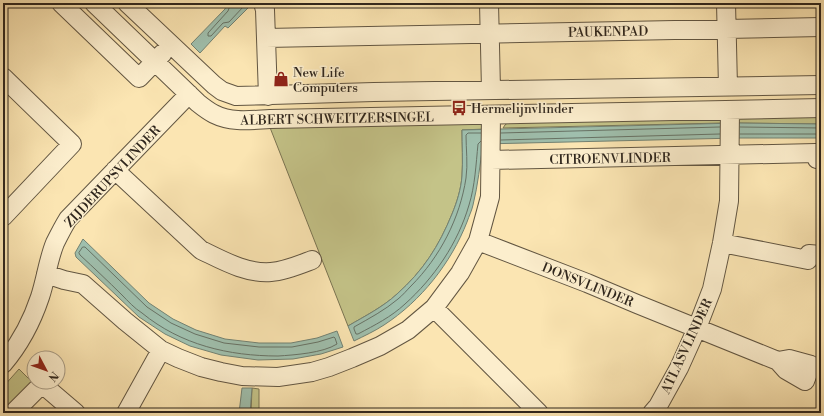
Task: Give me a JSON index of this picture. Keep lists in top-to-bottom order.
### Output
{
  "streets": {
    "street": [
      "PAUKENPAD",
      "ALBERT SCHWEITZERSINGEL",
      "CITROENVLINDER",
      "ZIJDERUPSVLINDER",
      "DONSVLINDER",
      "ATLASVLINDER"
    ]
  },
  "crossings": [
    ["ALBERT SCHWEITZERSINGEL", "ZIJDERUPSVLINDER"],
    ["ALBERT SCHWEITZERSINGEL", "ATLASVLINDER"],
    ["CITROENVLINDER", "ATLASVLINDER"],
    ["DONSVLINDER", "ATLASVLINDER"]
  ],
  "places": {
    "shop": ["New Life Computers"],
    "bus stop": ["Hermelijnvlinder"]
  },
  "north": "bottom right"
}
